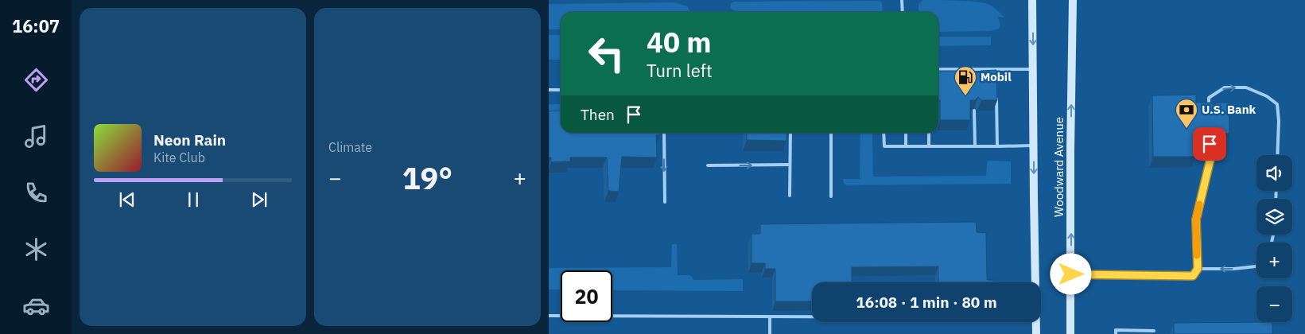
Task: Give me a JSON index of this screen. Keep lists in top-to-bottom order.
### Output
{
  "streets": {
    "main road": ["Woodward Avenue"]
  },
  "places": {
    "fuel station": ["Mobil"],
    "bank": ["U.S. Bank"]
  },
  "page": {
    "tabs": "16:07",
    "tile": "Climate",
    "turn": ["40 m", "Turn left"],
    "then": "Then",
    "song": ["Neon Rain", "Kite Club"],
    "map_buttons": ["+", "−"],
    "heat": ["−", "19°", "+"],
    "limit": "20",
    "trip": "16:08 · 1 min · 80 m"
  }
}
